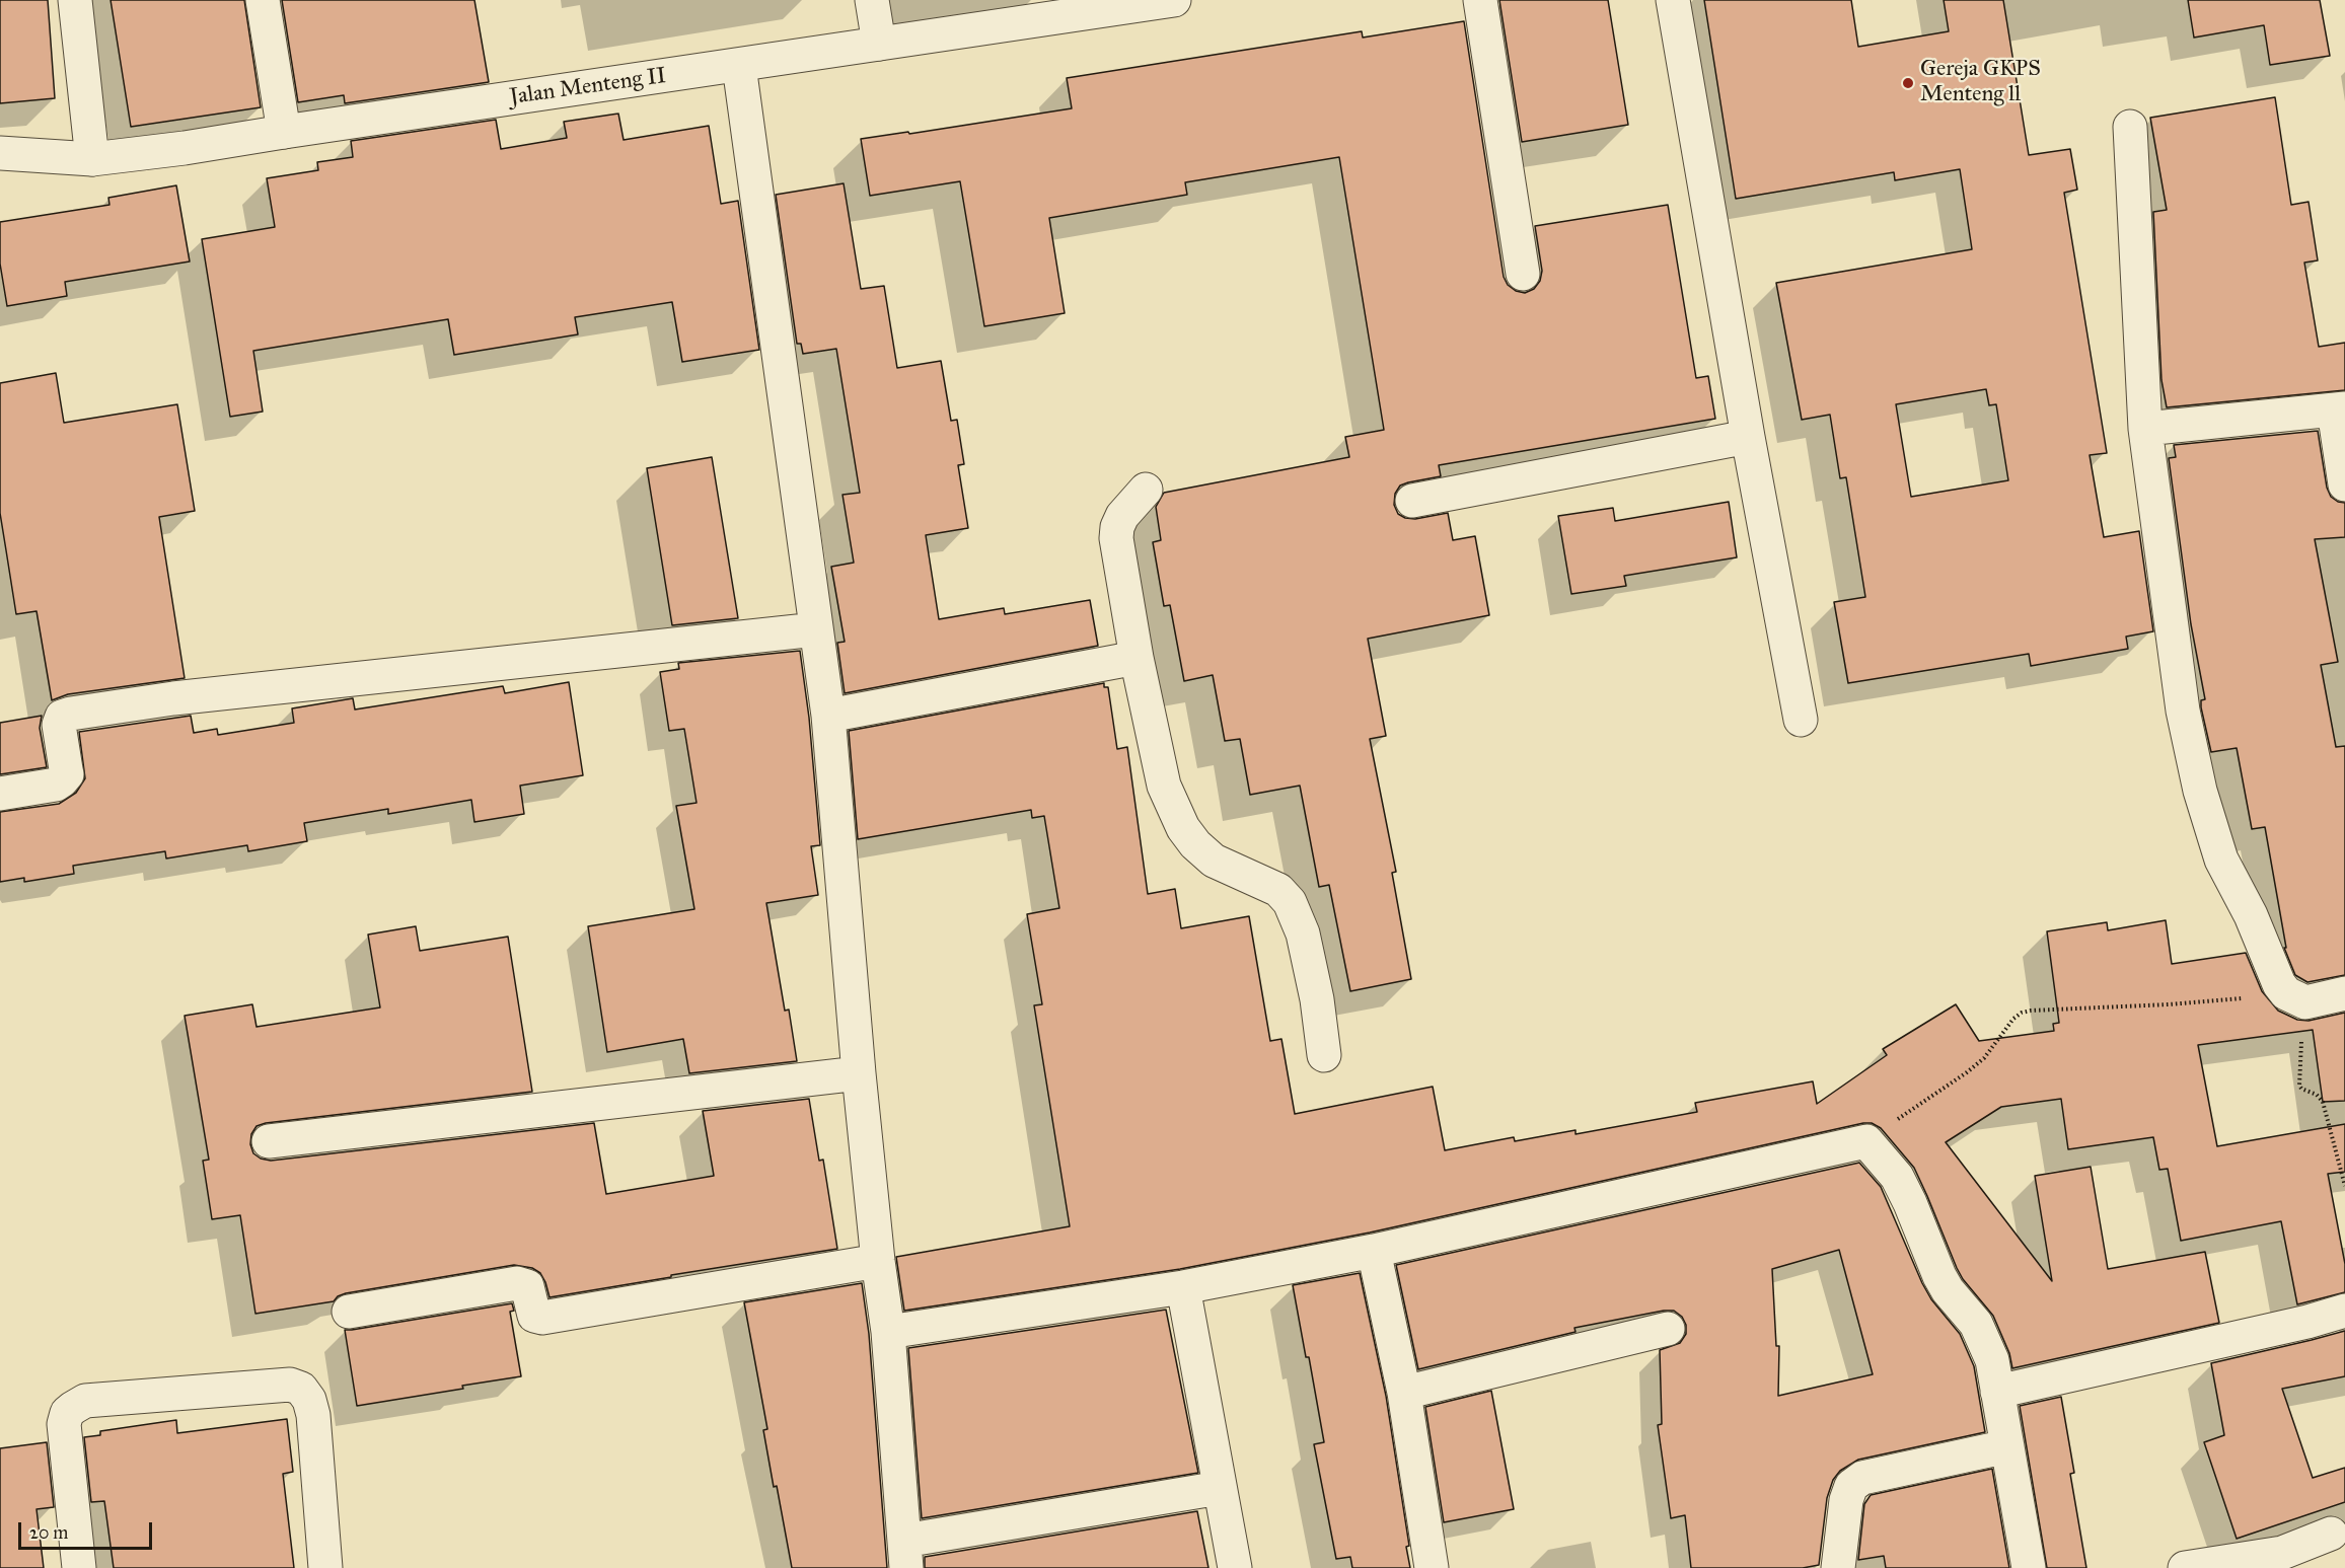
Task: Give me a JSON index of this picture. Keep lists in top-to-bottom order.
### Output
{
  "streets": {
    "street": ["Jalan Menteng II"]
  },
  "places": ["Gereja GKPS Menteng ll"],
  "scale_bar": "20 m"
}
